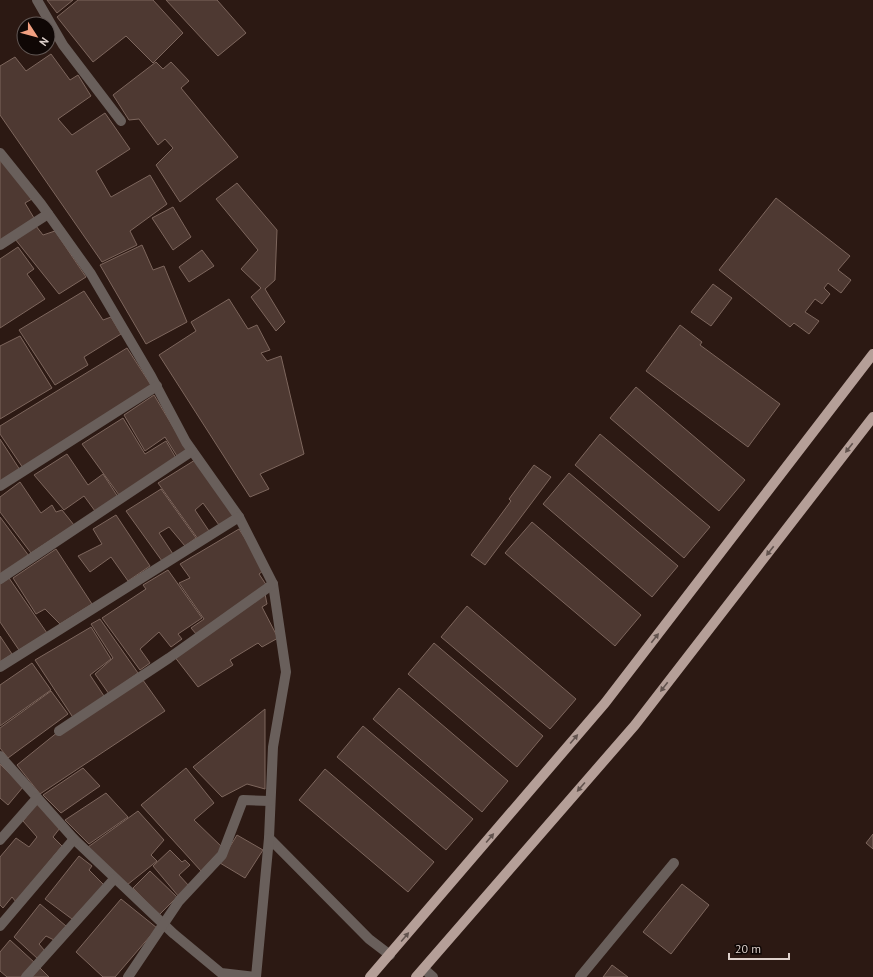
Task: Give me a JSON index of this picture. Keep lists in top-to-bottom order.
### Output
{
  "scale_bar": "20 m",
  "north": "bottom right"
}
